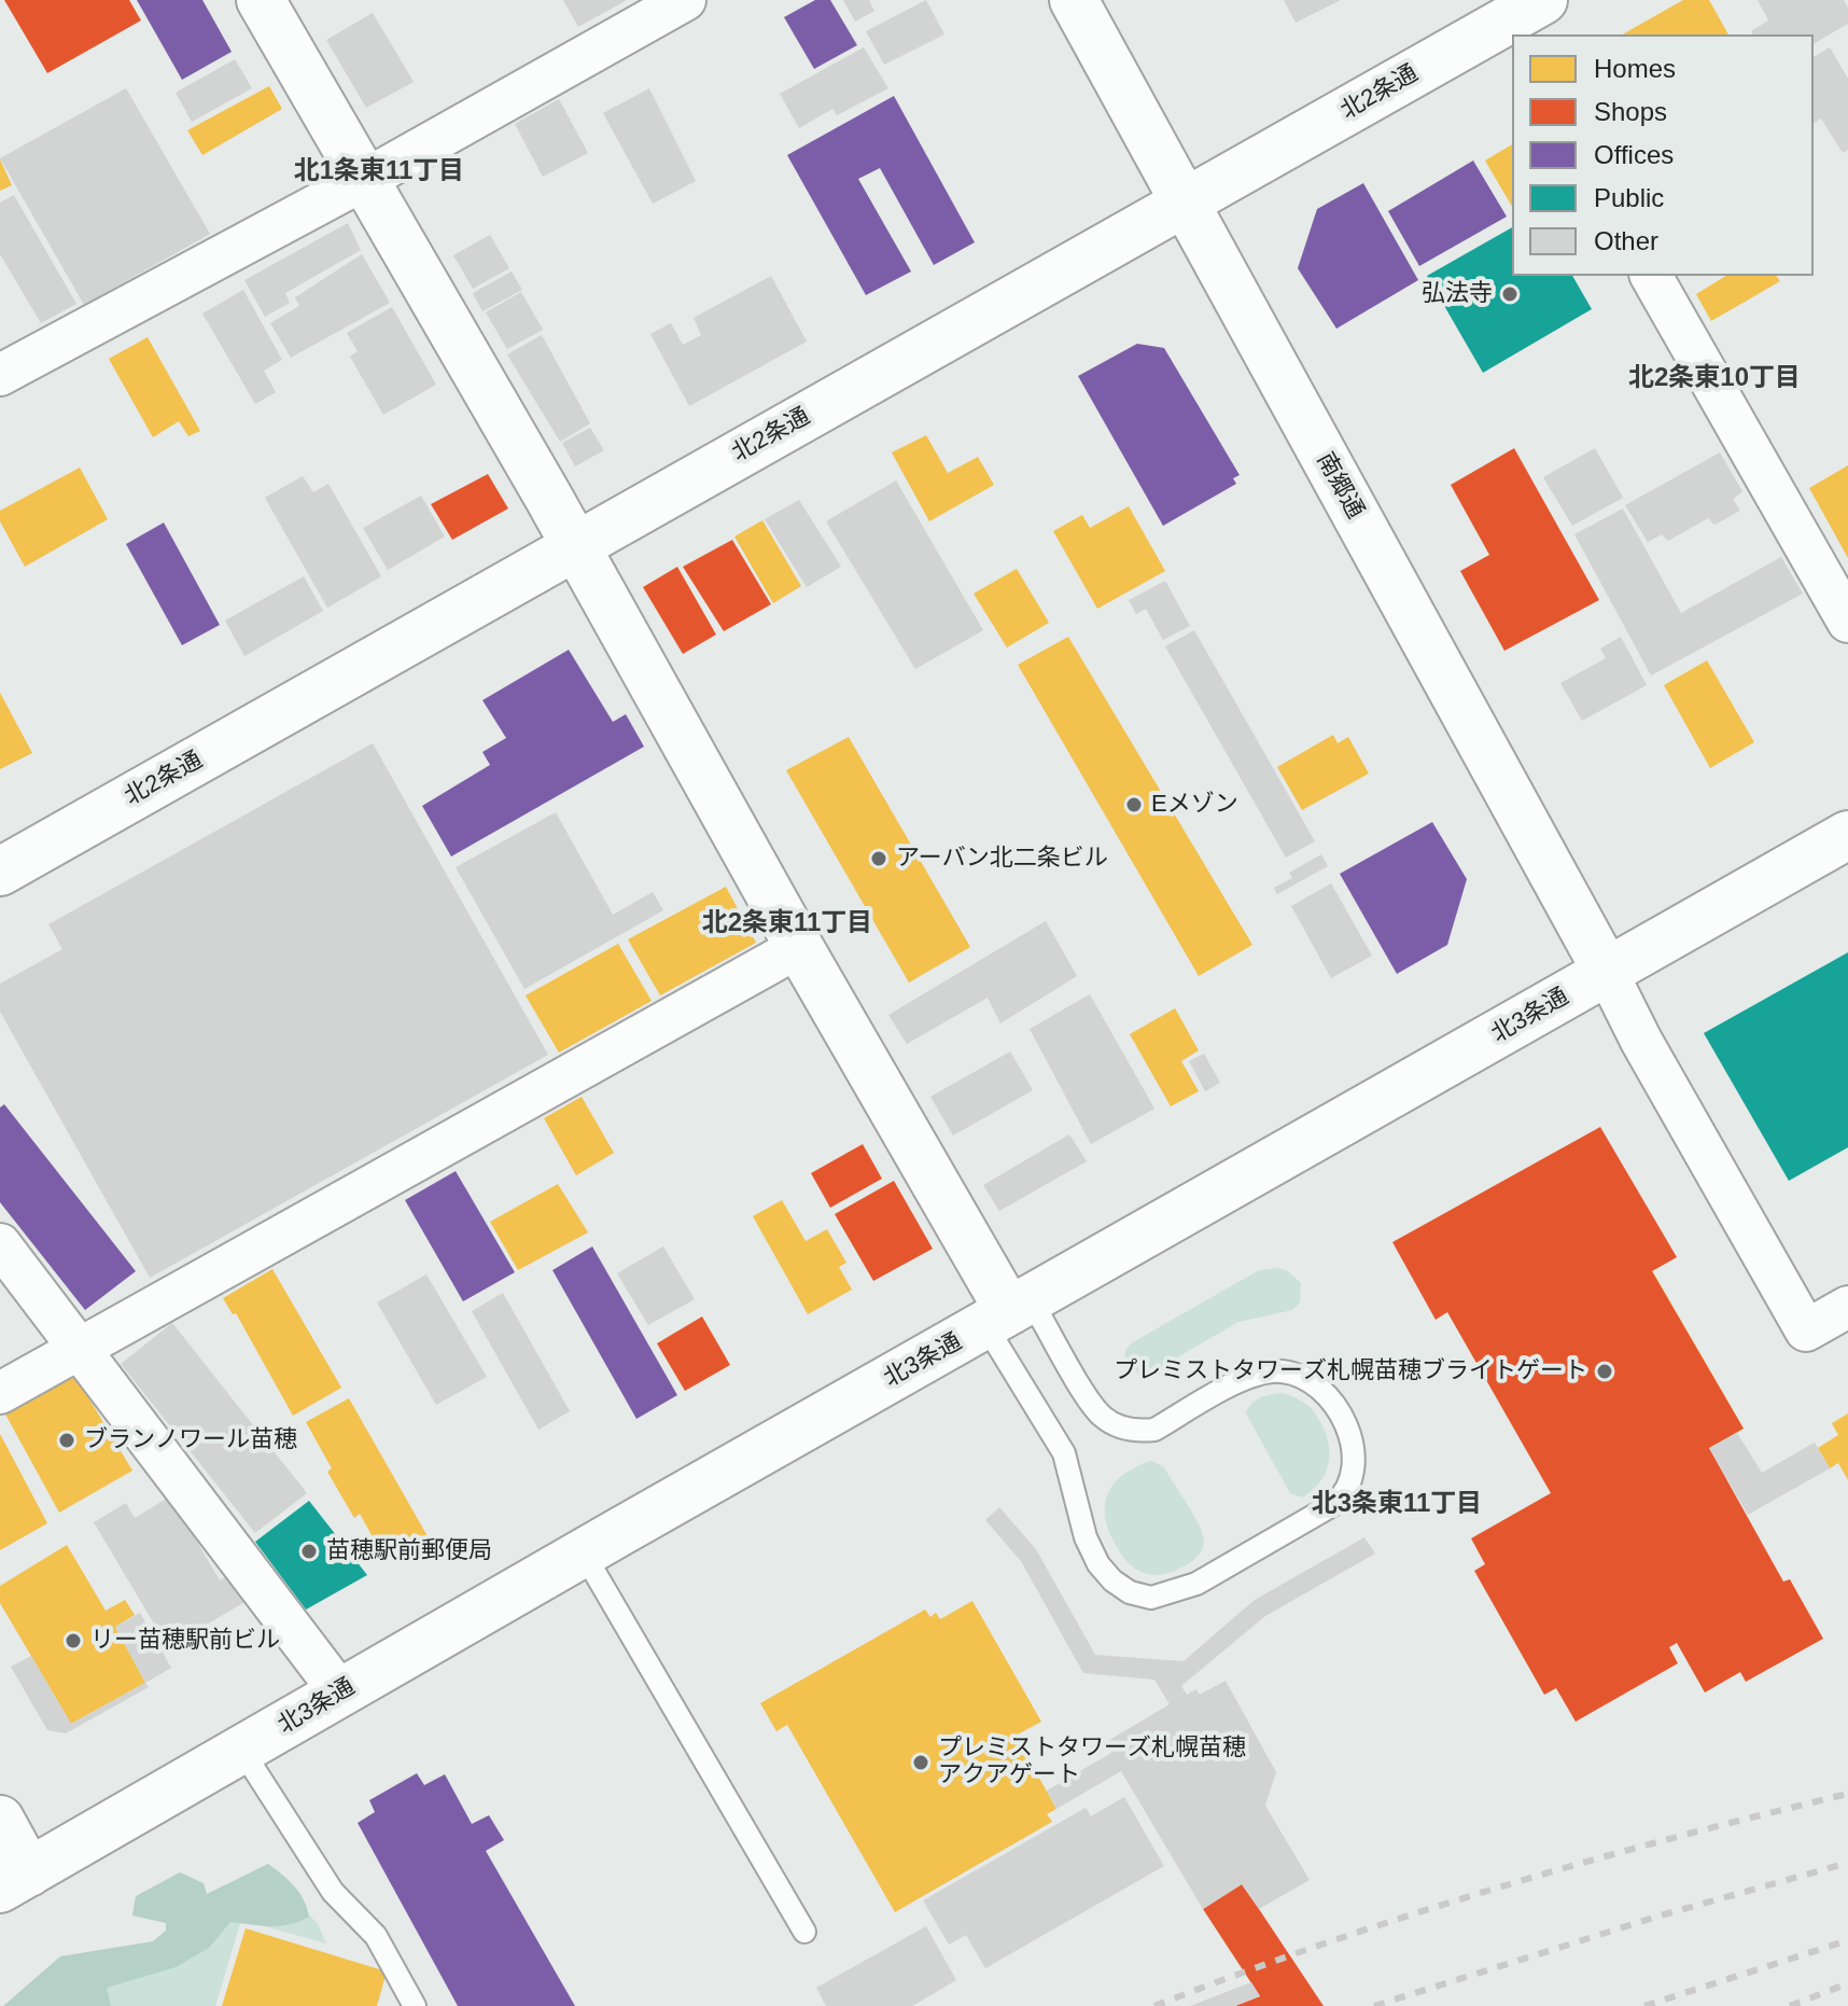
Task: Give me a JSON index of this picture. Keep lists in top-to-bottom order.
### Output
{
  "streets": {
    "street": ["北2条通", "南郷通", "北3条通"]
  },
  "crossings": [
    ["北2条通", "南郷通"],
    ["南郷通", "北3条通"]
  ],
  "districts": [
    "北1条東11丁目",
    "北2条東10丁目",
    "北2条東11丁目",
    "北3条東11丁目"
  ],
  "places": [
    "弘法寺",
    "Eメゾン",
    "アーバン北二条ビル",
    "プレミストタワーズ札幌苗穂ブライトゲート",
    "ブランノワール苗穂",
    "苗穂駅前郵便局",
    "リー苗穂駅前ビル",
    "プレミストタワーズ札幌苗穂 アクアゲート"
  ],
  "legend": [
    "Homes",
    "Shops",
    "Offices",
    "Public",
    "Other"
  ]
}
